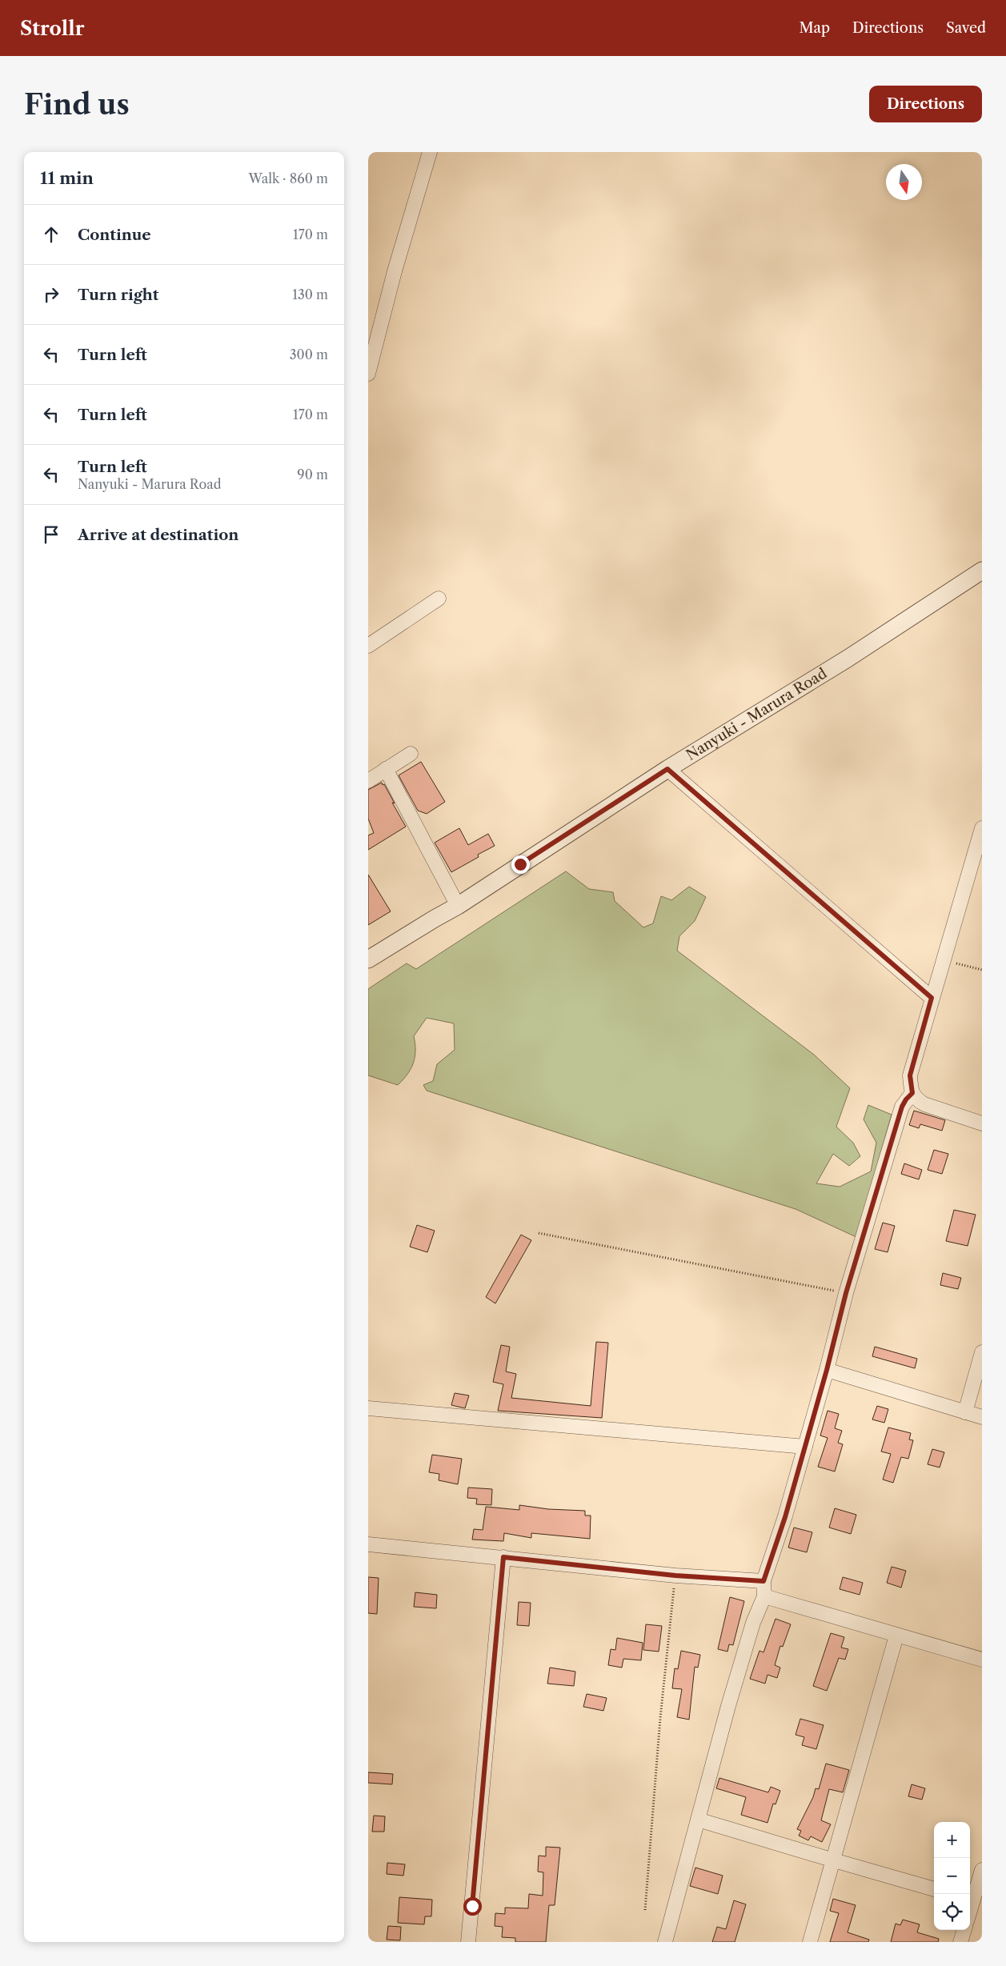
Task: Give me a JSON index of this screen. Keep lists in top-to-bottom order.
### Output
{
  "streets": {
    "street": ["Nanyuki - Marura Road"]
  },
  "north": "bottom",
  "page": {
    "header": "Strollr",
    "nav": ["Map", "Directions", "Saved"],
    "buttons": "Directions",
    "title": "Find us",
    "heading": ["11 min", "Walk · 860 m"],
    "list": [
      ["Continue", "170 m"],
      ["Turn right", "130 m"],
      ["Turn left", "300 m"],
      ["Turn left", "170 m"],
      ["Turn left", "Nanyuki - Marura Road", "90 m"],
      "Arrive at destination"
    ],
    "map_buttons": ["+", "−"]
  }
}
